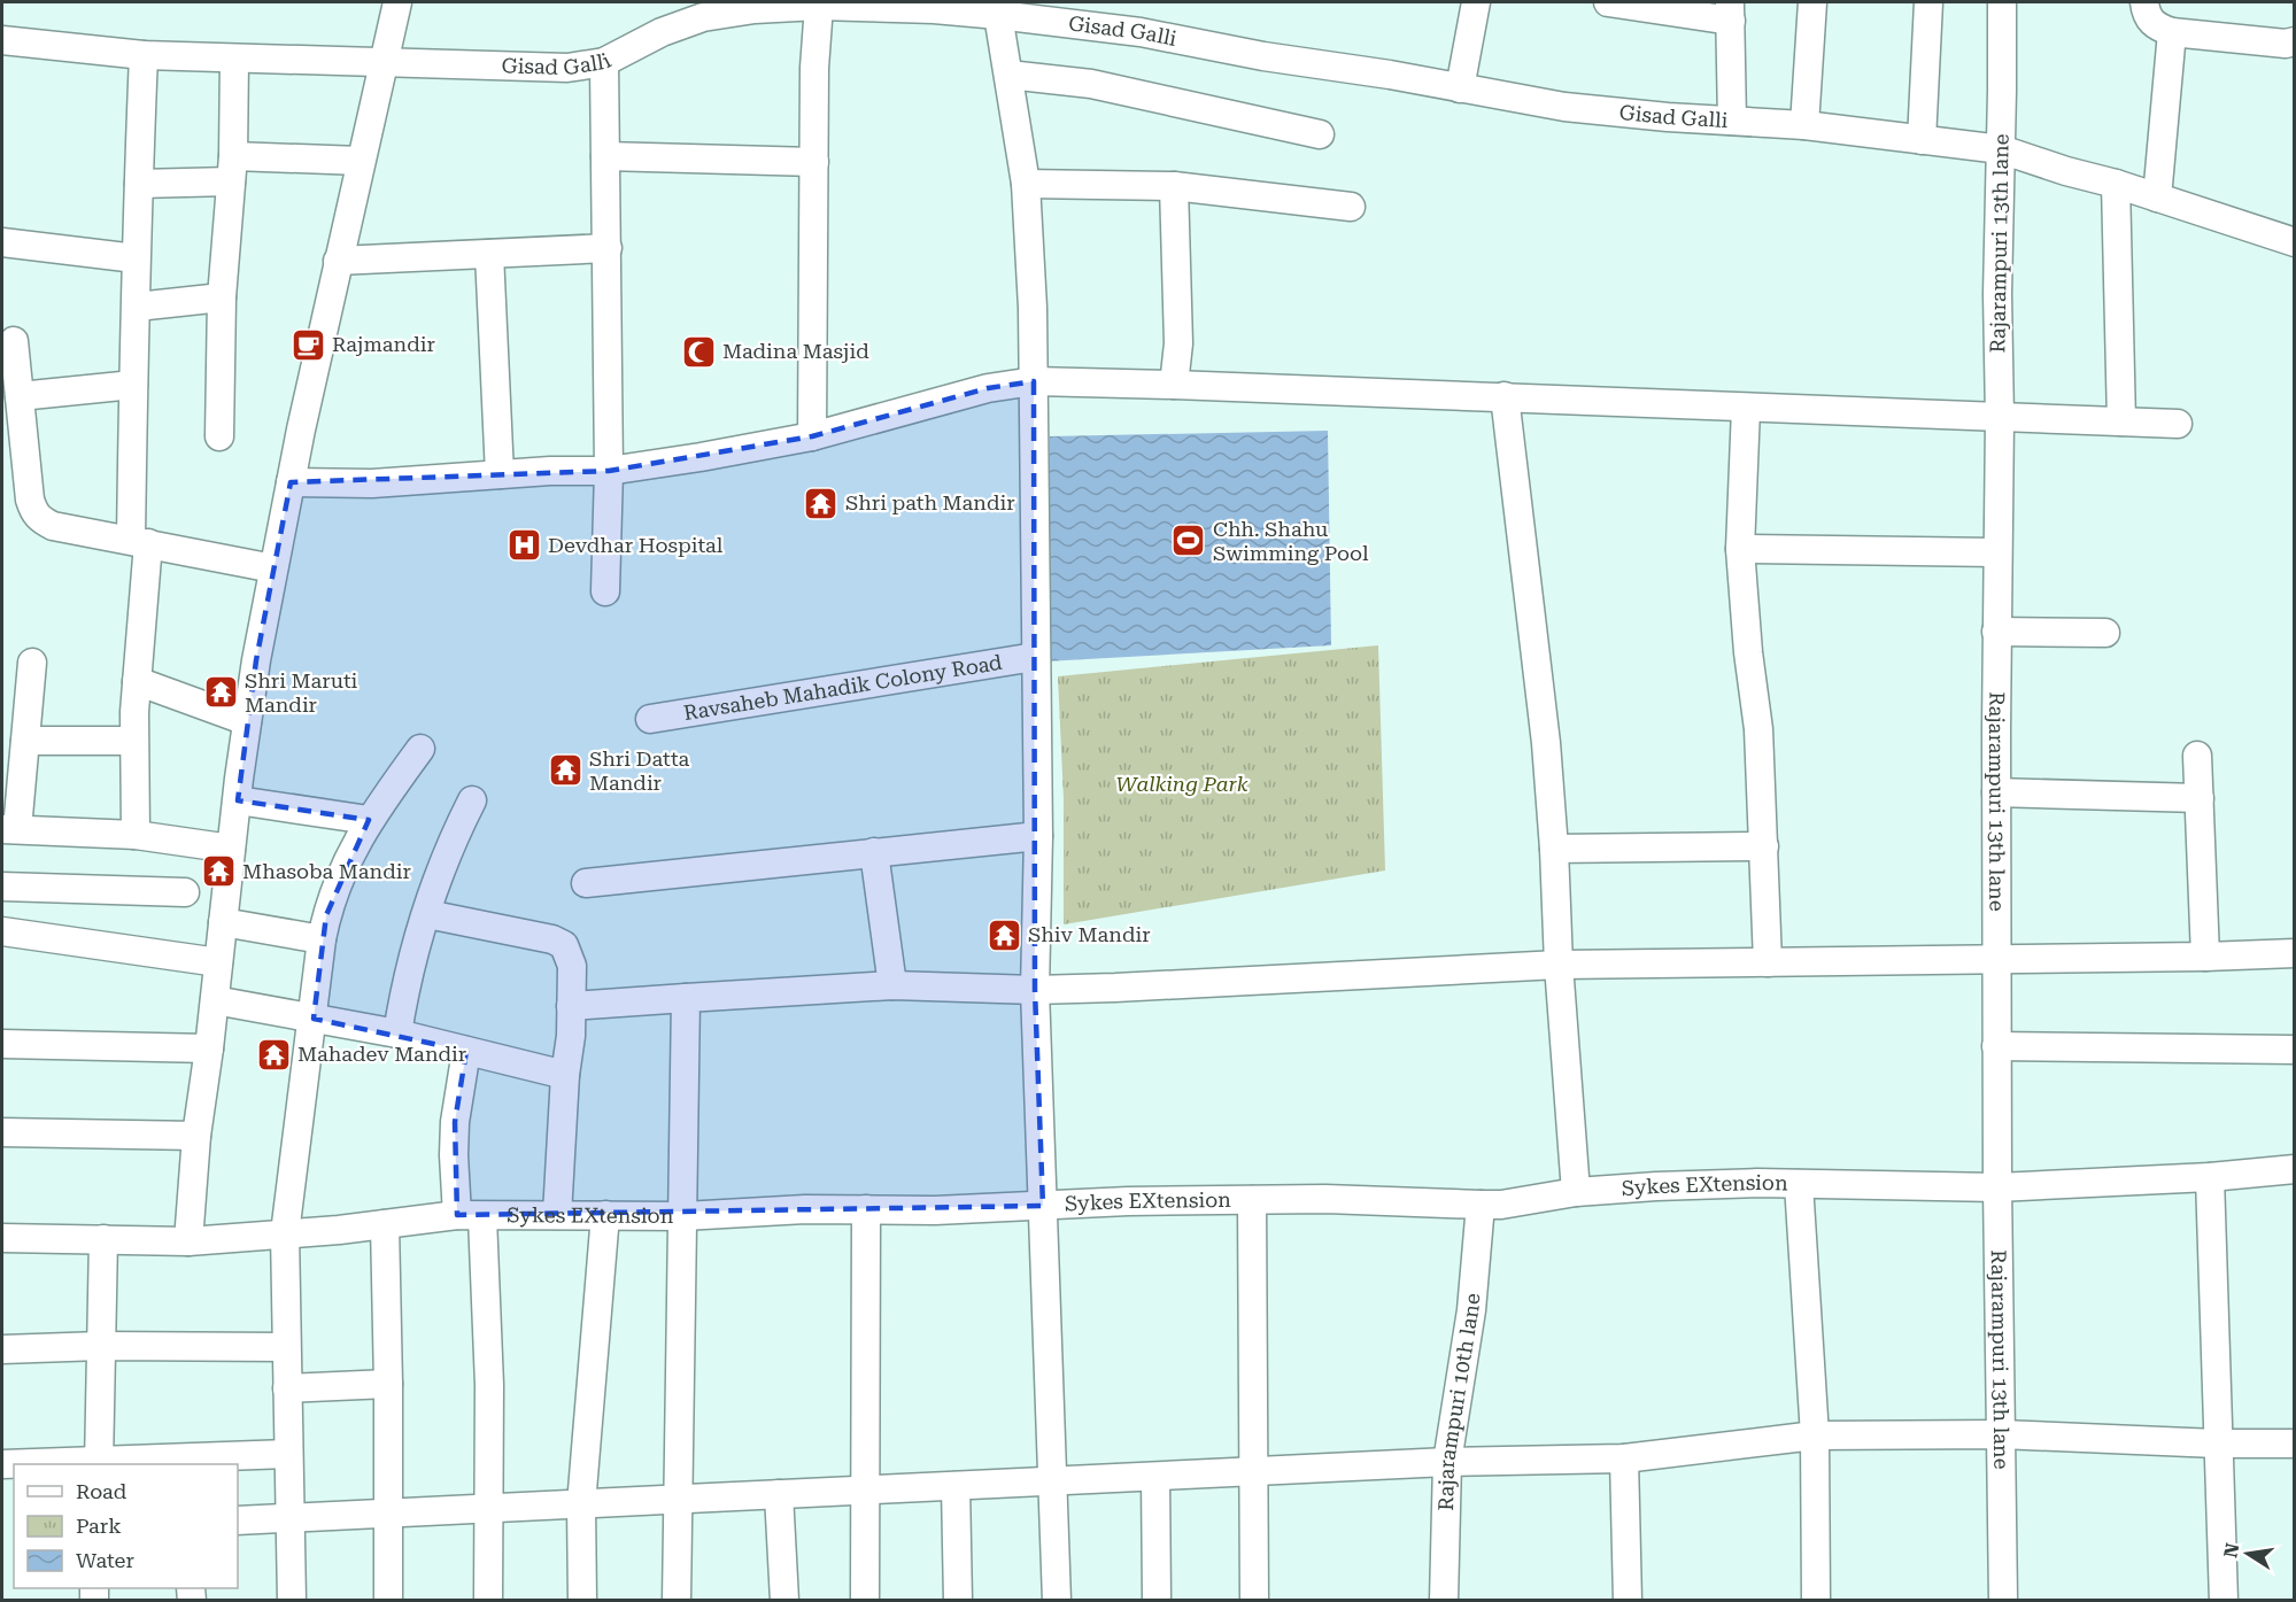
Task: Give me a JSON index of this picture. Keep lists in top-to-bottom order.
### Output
{
  "streets": {
    "street": [
      "Gisad Galli",
      "Rajarampuri 13th lane",
      "Ravsaheb Mahadik Colony Road",
      "Sykes EXtension",
      "Rajarampuri 10th lane"
    ]
  },
  "crossings": [
    ["Gisad Galli", "Rajarampuri 13th lane"],
    ["Rajarampuri 13th lane", "Sykes EXtension"],
    ["Sykes EXtension", "Rajarampuri 10th lane"]
  ],
  "parks": ["Walking Park"],
  "places": {
    "cafe": ["Rajmandir"],
    "mosque": ["Madina Masjid"],
    "temple": [
      "Shri path Mandir",
      "Shri Maruti Mandir",
      "Shri Datta Mandir",
      "Mhasoba Mandir",
      "Shiv Mandir",
      "Mahadev Mandir"
    ],
    "sports": ["Chh. Shahu Swimming Pool"],
    "hospital": ["Devdhar Hospital"]
  },
  "legend": ["Road", "Park", "Water"],
  "north": "left"
}
